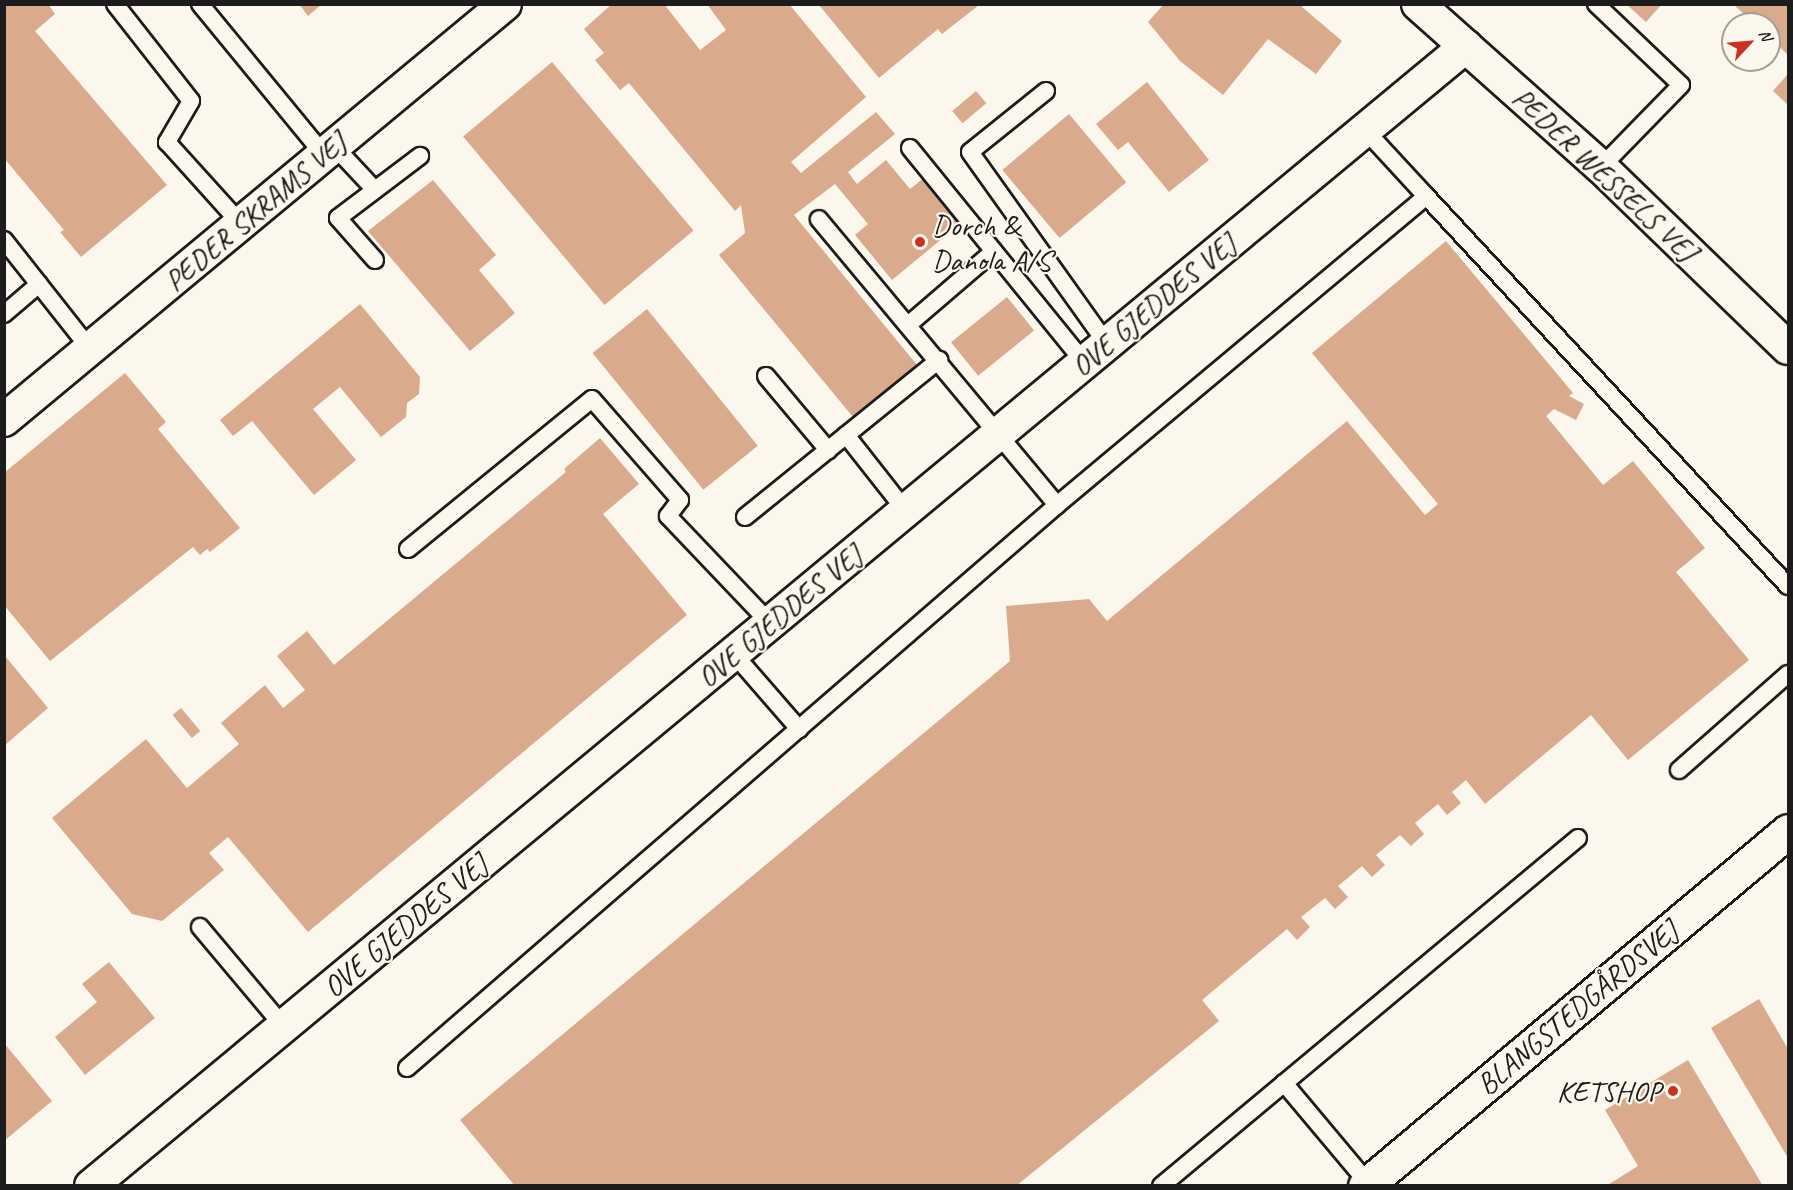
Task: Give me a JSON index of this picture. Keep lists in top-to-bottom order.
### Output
{
  "streets": {
    "street": [
      "PEDER WESSELS VEJ",
      "PEDER SKRAMS VEJ",
      "OVE GJEDDES VEJ",
      "BLANGSTEDGÅRDSVEJ"
    ]
  },
  "crossings": [
    ["PEDER WESSELS VEJ", "OVE GJEDDES VEJ"]
  ],
  "places": ["Dorch & Danola A/S", "KETSHOP"],
  "north": "top right"
}
